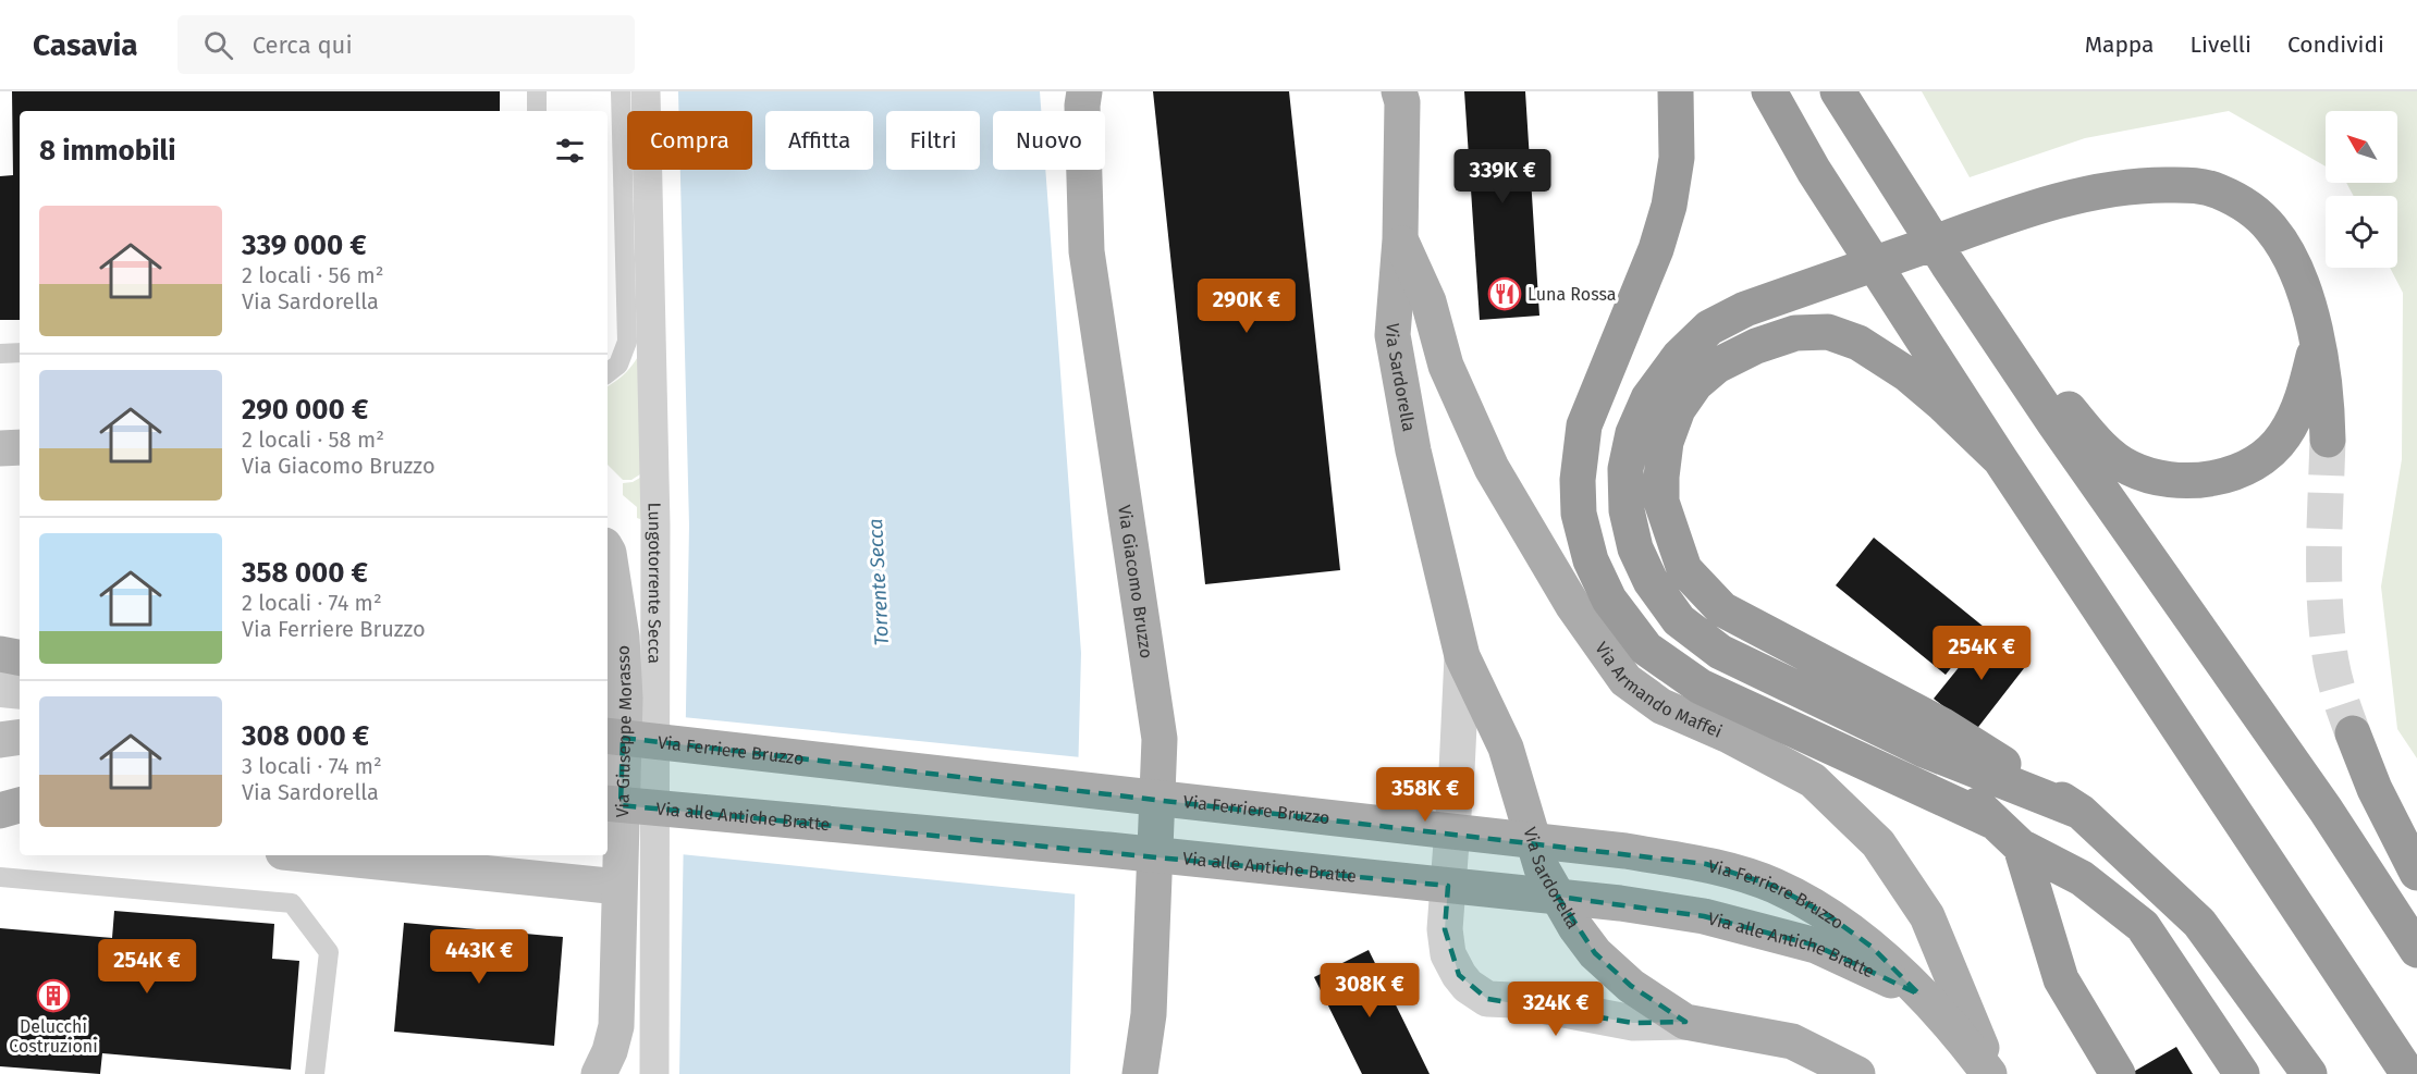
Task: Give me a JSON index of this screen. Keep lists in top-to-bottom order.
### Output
{
  "streets": {
    "main road": [
      "Via Sardorella",
      "Via Giacomo Bruzzo",
      "Via Armando Maffei",
      "Via Giuseppe Morasso",
      "Via Ferriere Bruzzo",
      "Via alle Antiche Bratte"
    ],
    "street": ["Lungotorrente Secca"]
  },
  "crossings": [
    ["Via Sardorella", "Via Armando Maffei"],
    ["Via Armando Maffei", "Via Ferriere Bruzzo"],
    ["Via Ferriere Bruzzo", "Via alle Antiche Bratte"]
  ],
  "water": ["Torrente Secca"],
  "places": {
    "restaurant": ["Luna Rossa"],
    "building": ["Delucchi Costruzioni"]
  },
  "north": "top left",
  "page": {
    "header": "Casavia",
    "search": "Cerca qui",
    "nav": ["Mappa", "Livelli", "Condividi"],
    "chip": [
      "Compra",
      "Affitta",
      "Filtri",
      "Nuovo"
    ],
    "heading": "8 immobili",
    "price": [
      "339K €",
      "290K €",
      "254K €",
      "358K €",
      "443K €",
      "254K €",
      "308K €",
      "324K €"
    ],
    "list": [
      {
        "name": "339 000 €",
        "note": "2 locali · 56 m² · Via Sardorella"
      },
      {
        "name": "290 000 €",
        "note": "2 locali · 58 m² · Via Giacomo Bruzzo"
      },
      {
        "name": "358 000 €",
        "note": "2 locali · 74 m² · Via Ferriere Bruzzo"
      },
      {
        "name": "308 000 €",
        "note": "3 locali · 74 m² · Via Sardorella"
      }
    ]
  }
}
